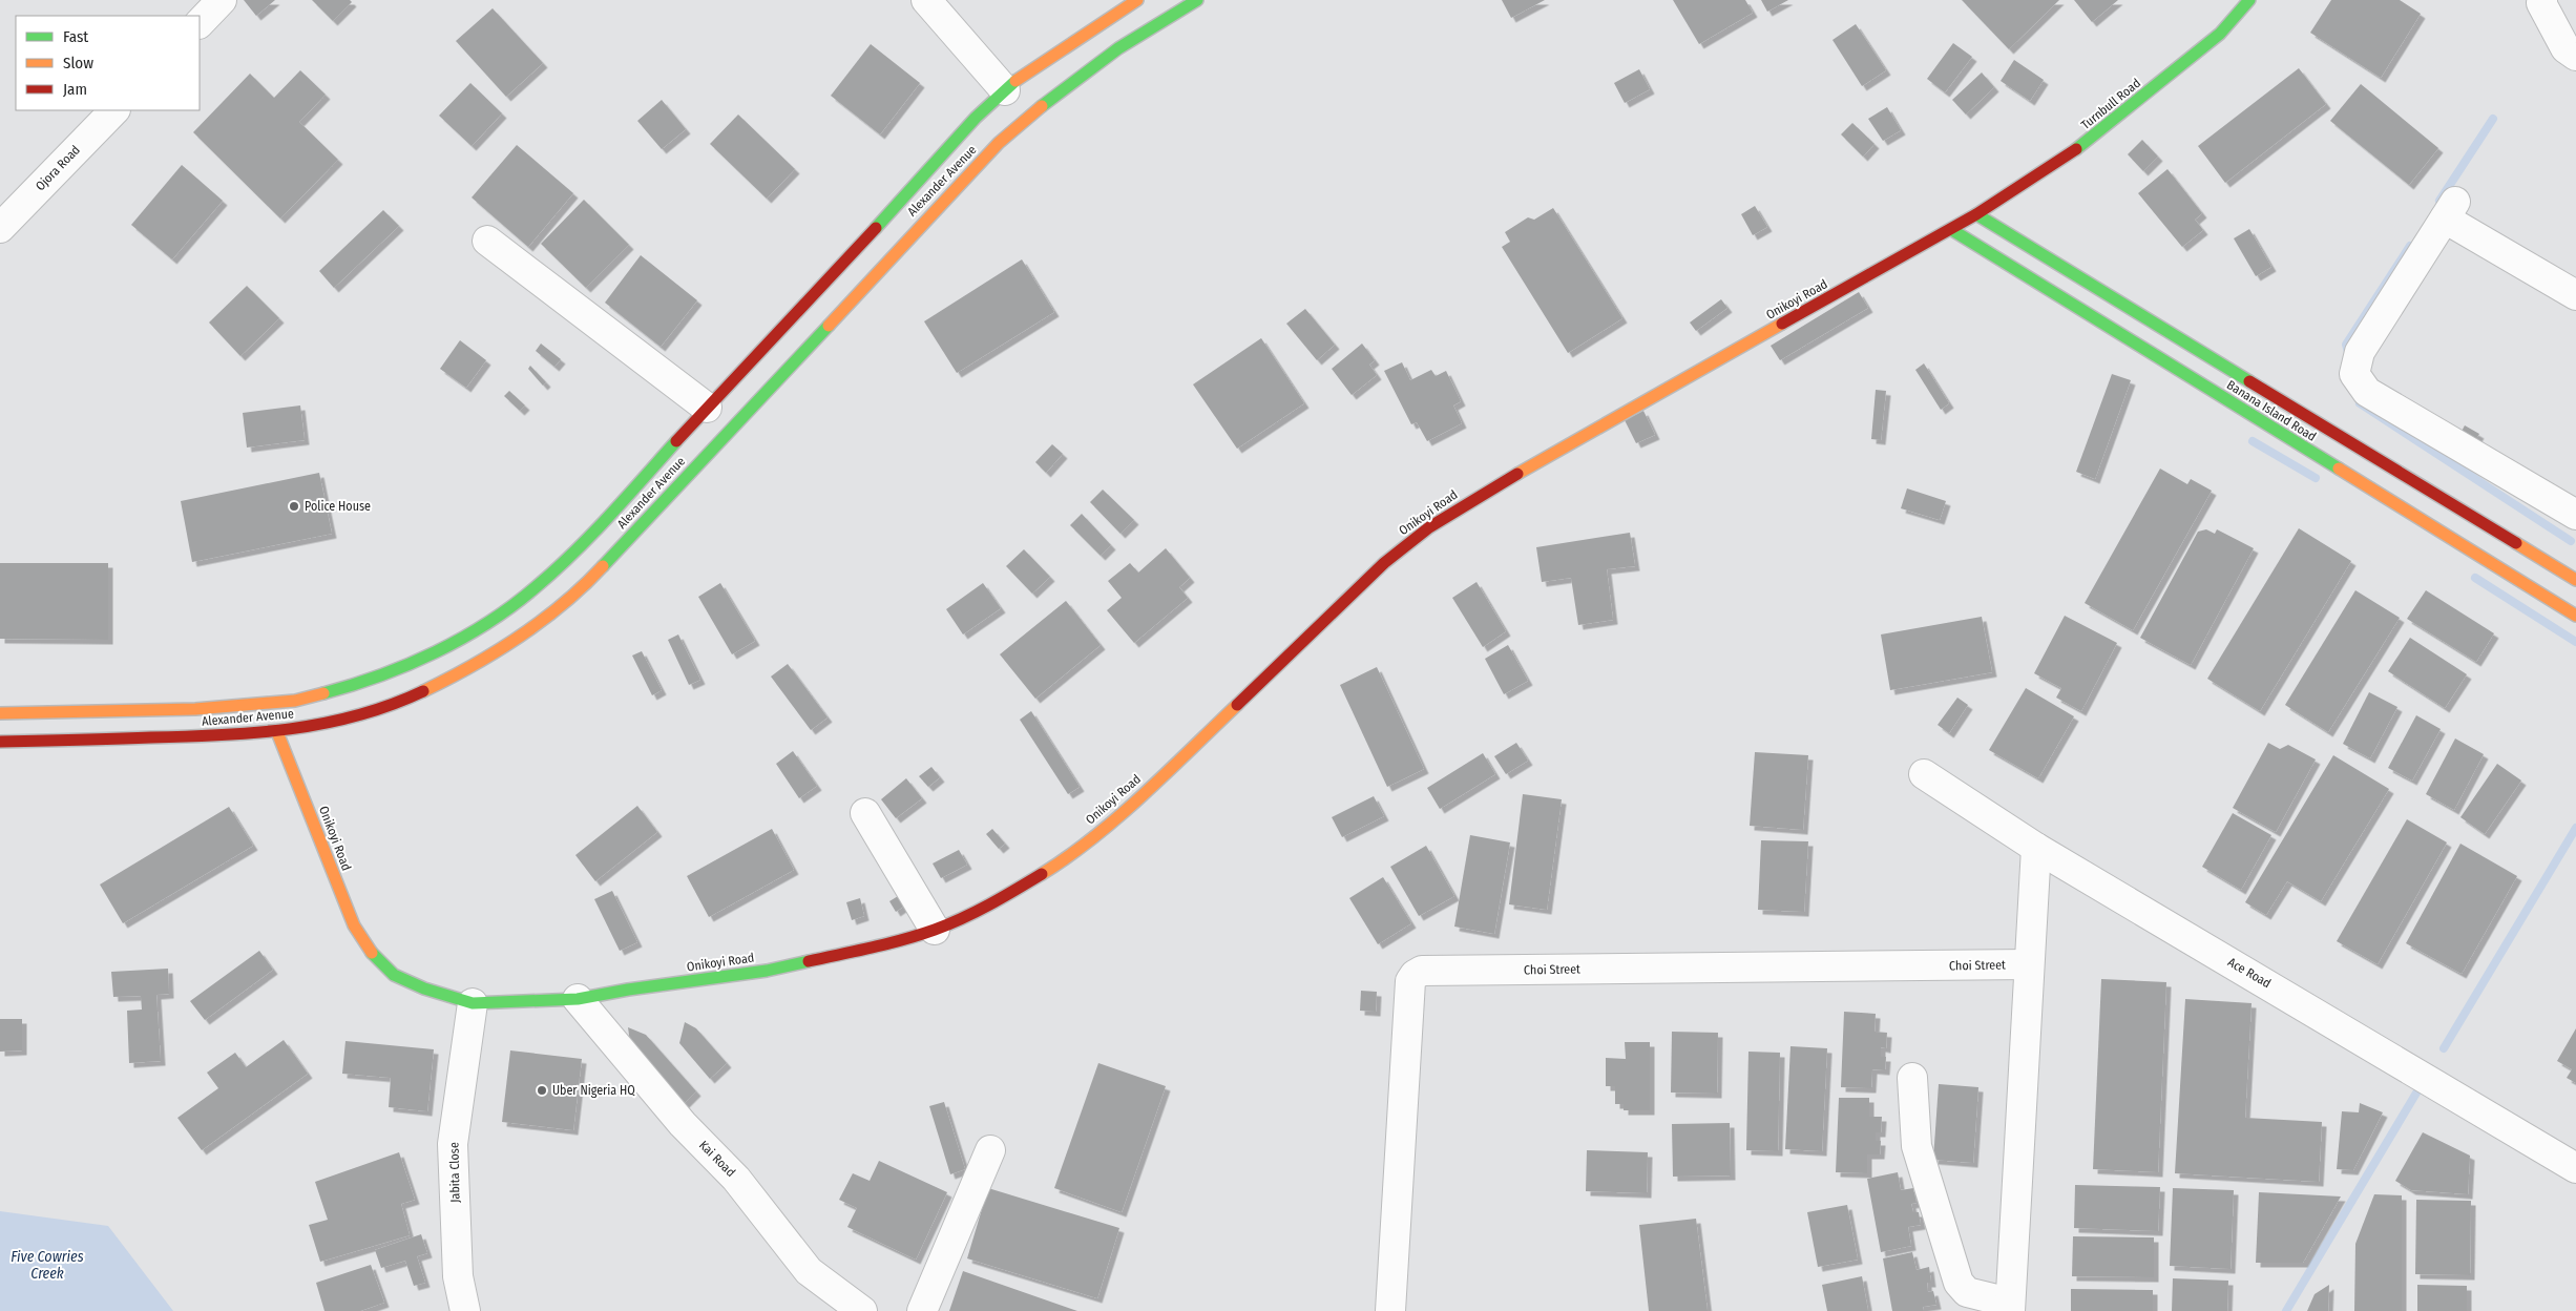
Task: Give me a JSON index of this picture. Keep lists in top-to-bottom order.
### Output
{
  "streets": {
    "street": [
      "Turnbull Road",
      "Ojora Road",
      "Alexander Avenue",
      "Onikoyi Road",
      "Banana Island Road",
      "Choi Street",
      "Ace Road",
      "Kai Road",
      "Jabita Close"
    ]
  },
  "crossings": [
    ["Turnbull Road", "Onikoyi Road"],
    ["Turnbull Road", "Banana Island Road"],
    ["Alexander Avenue", "Onikoyi Road"],
    ["Onikoyi Road", "Banana Island Road"],
    ["Onikoyi Road", "Kai Road"],
    ["Onikoyi Road", "Jabita Close"]
  ],
  "water": ["Five Cowries Creek"],
  "places": ["Police House", "Uber Nigeria HQ"],
  "legend": ["Fast", "Slow", "Jam"]
}
